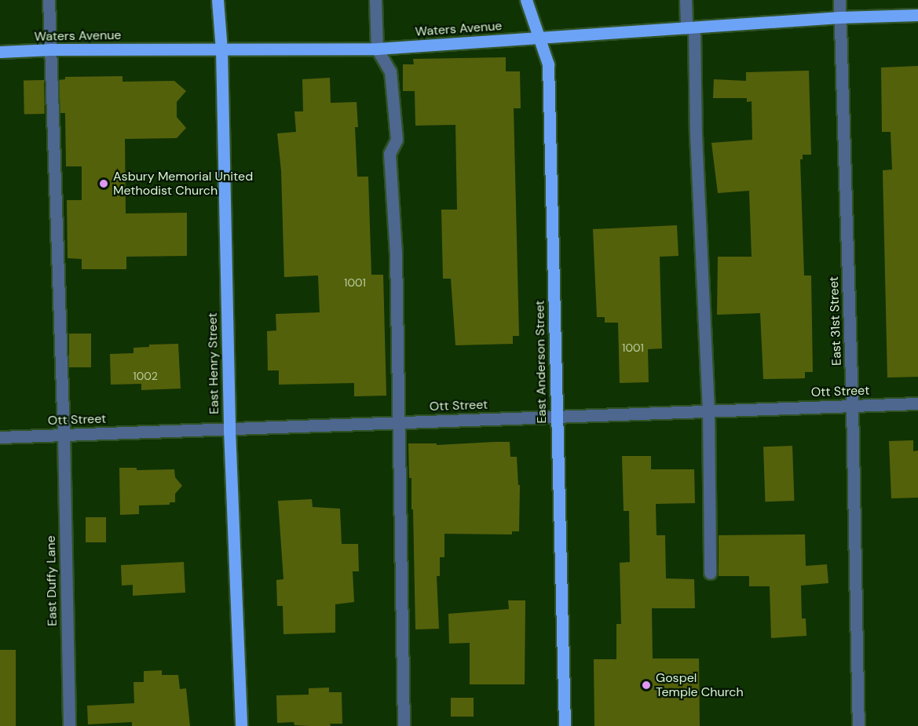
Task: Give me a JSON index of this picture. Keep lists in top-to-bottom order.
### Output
{
  "streets": {
    "main road": ["Waters Avenue", "East Anderson Street", "East Henry Street"],
    "street": ["East 31st Street", "Ott Street", "East Duffy Lane"]
  },
  "crossings": [
    ["Waters Avenue", "East 31st Street"],
    ["Waters Avenue", "East Anderson Street"],
    ["Waters Avenue", "East Henry Street"],
    ["Waters Avenue", "East Duffy Lane"],
    ["East 31st Street", "Ott Street"],
    ["East Anderson Street", "Ott Street"],
    ["East Henry Street", "Ott Street"],
    ["Ott Street", "East Duffy Lane"]
  ],
  "places": ["Asbury Memorial United Methodist Church", "Gospel Temple Church"],
  "house_numbers": ["1001", "1001", "1002"]
}
